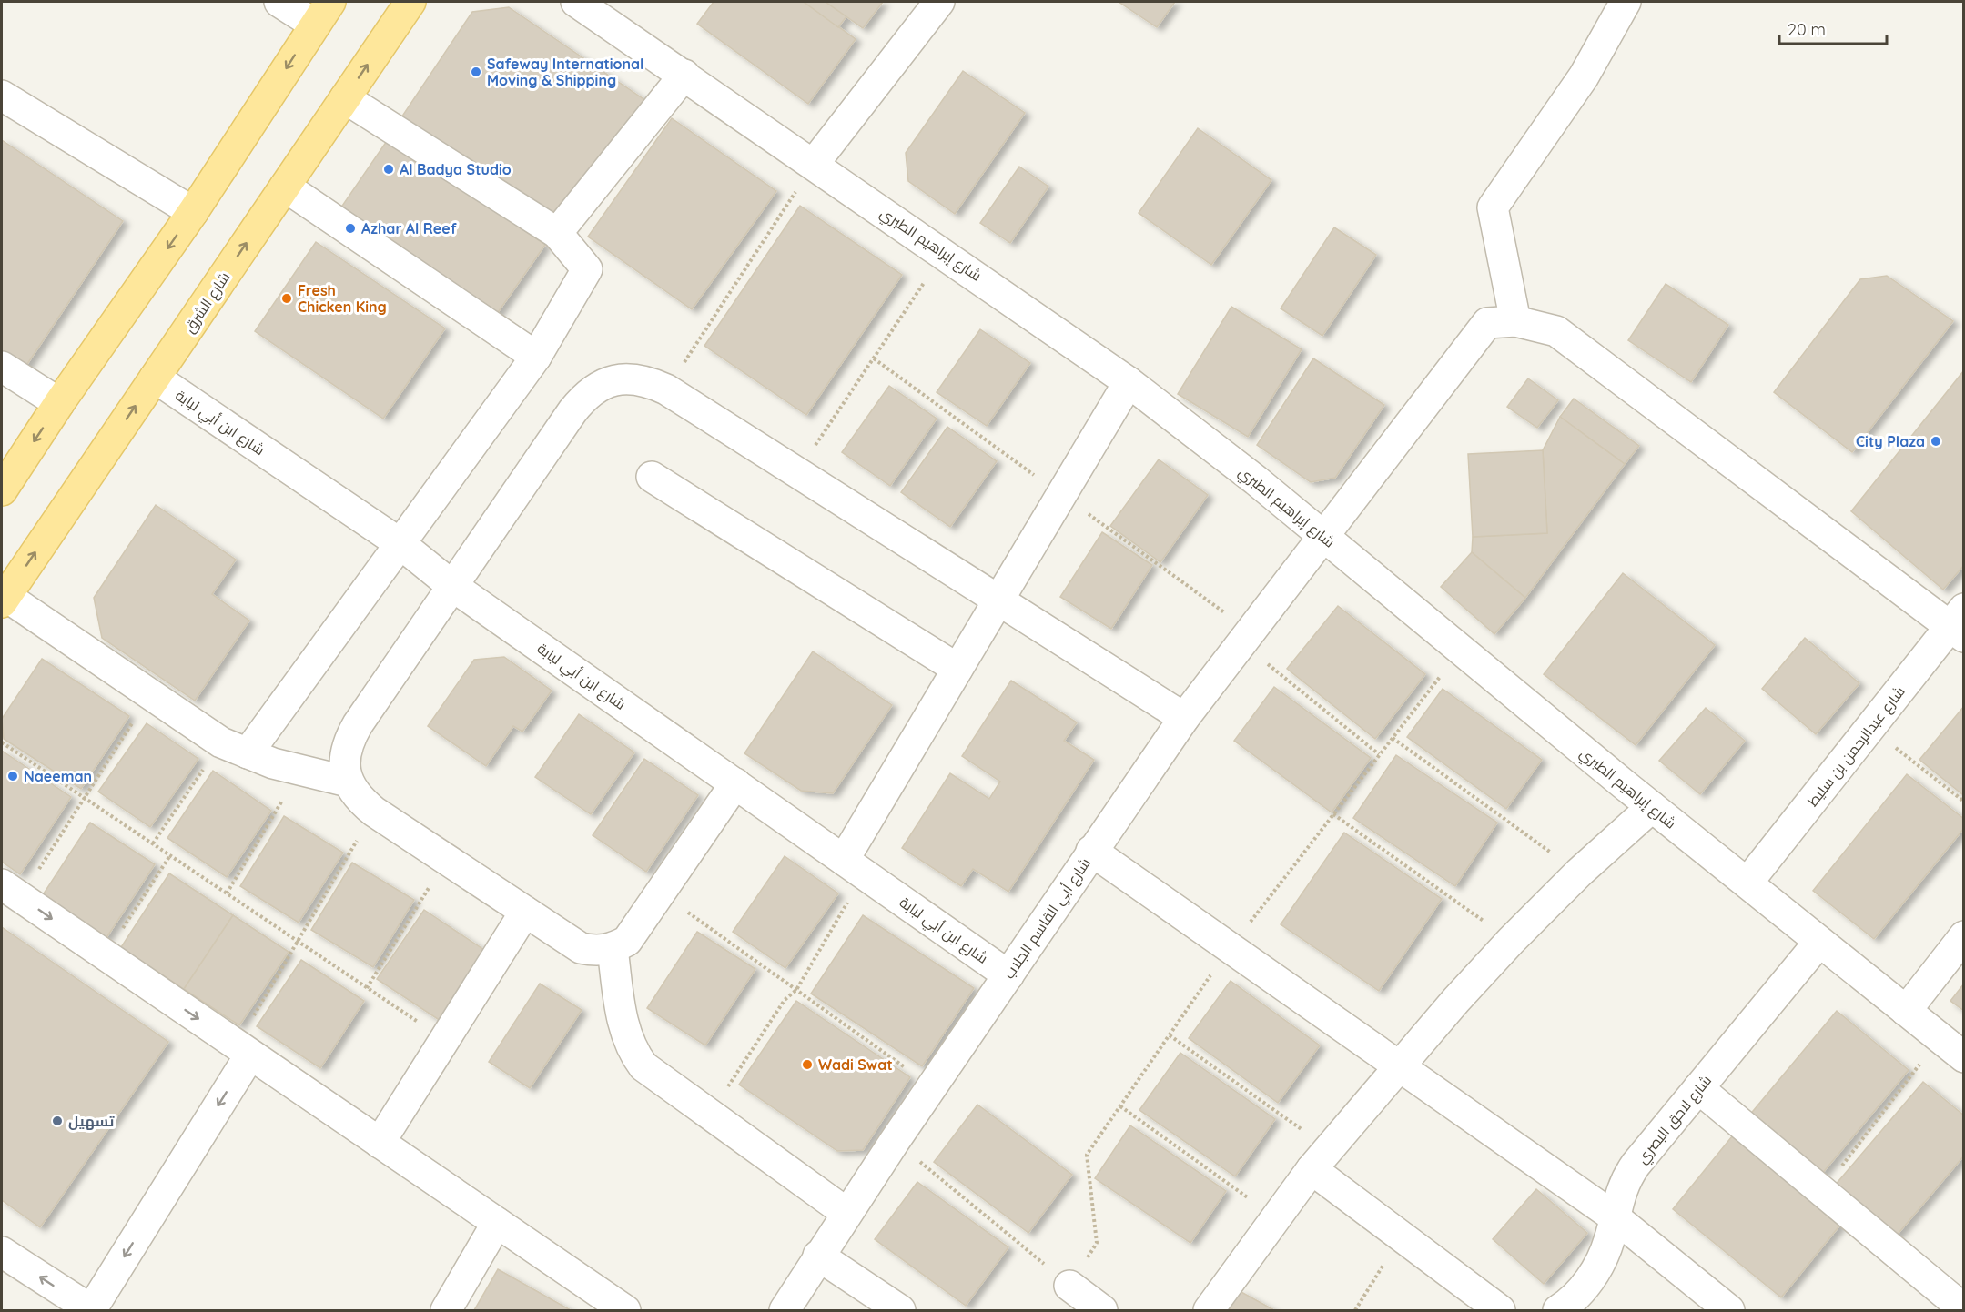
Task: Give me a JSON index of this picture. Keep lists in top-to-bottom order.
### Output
{
  "streets": {
    "main road": ["شارع الشرق"],
    "street": [
      "شارع إبراهيم الطبري",
      "شارع ابن أبي لبابة",
      "شارع عبدالرحمن بن سليط",
      "شارع أبي القاسم الجلاب",
      "شارع لاحق البصري"
    ]
  },
  "crossings": [
    ["شارع إبراهيم الطبري", "شارع عبدالرحمن بن سليط"],
    ["شارع إبراهيم الطبري", "شارع أبي القاسم الجلاب"],
    ["شارع إبراهيم الطبري", "شارع لاحق البصري"],
    ["شارع الشرق", "شارع ابن أبي لبابة"],
    ["شارع ابن أبي لبابة", "شارع أبي القاسم الجلاب"]
  ],
  "places": [
    "Safeway International Moving & Shipping",
    "Al Badya Studio",
    "Azhar Al Reef",
    "Fresh Chicken King",
    "City Plaza",
    "Naeeman",
    "Wadi Swat",
    "تسهيل"
  ],
  "scale_bar": "20 m"
}
